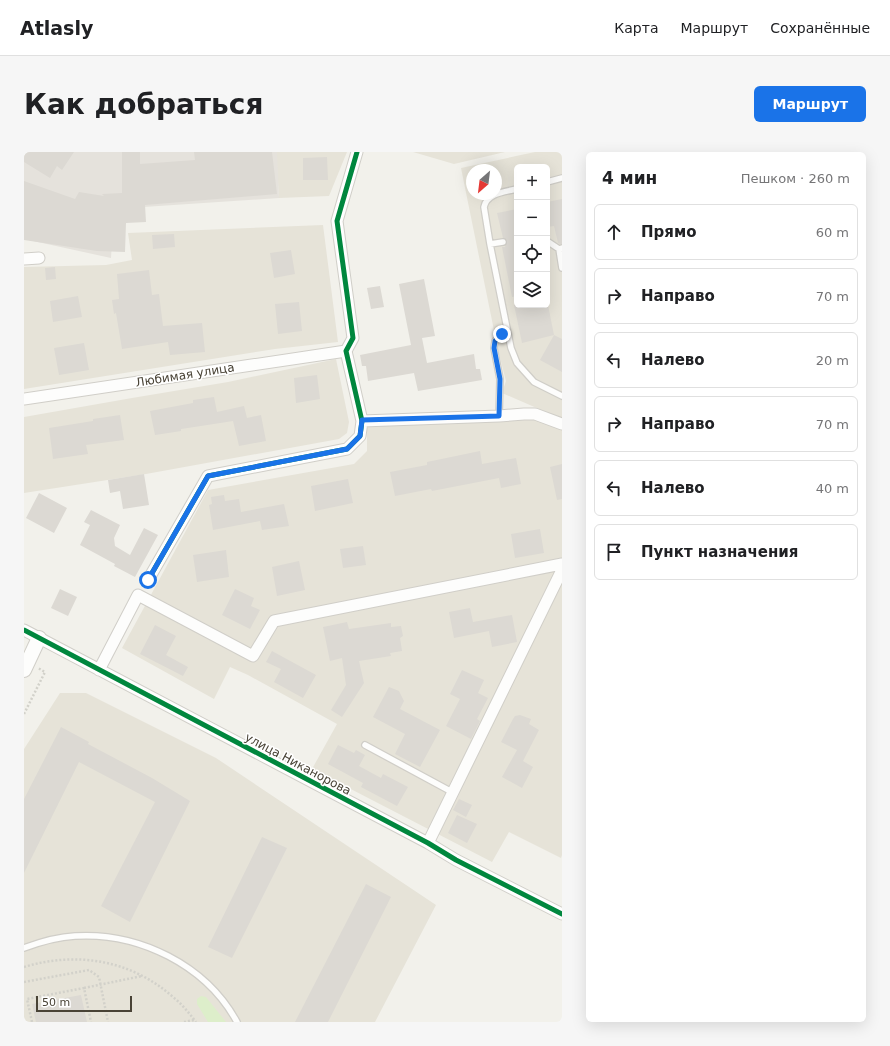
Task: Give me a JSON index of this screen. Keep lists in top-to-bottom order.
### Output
{
  "streets": {
    "street": ["Любимая улица", "улица Никанорова"]
  },
  "scale_bar": "50 m",
  "north": "bottom left",
  "page": {
    "header": "Atlasly",
    "nav": ["Карта", "Маршрут", "Сохранённые"],
    "buttons": "Маршрут",
    "title": "Как добраться",
    "heading": ["4 мин", "Пешком · 260 m"],
    "map_buttons": ["+", "−"],
    "list": [
      ["Прямо", "60 m"],
      ["Направо", "70 m"],
      ["Налево", "20 m"],
      ["Направо", "70 m"],
      ["Налево", "40 m"],
      "Пункт назначения"
    ],
    "scale": "50 m"
  }
}
